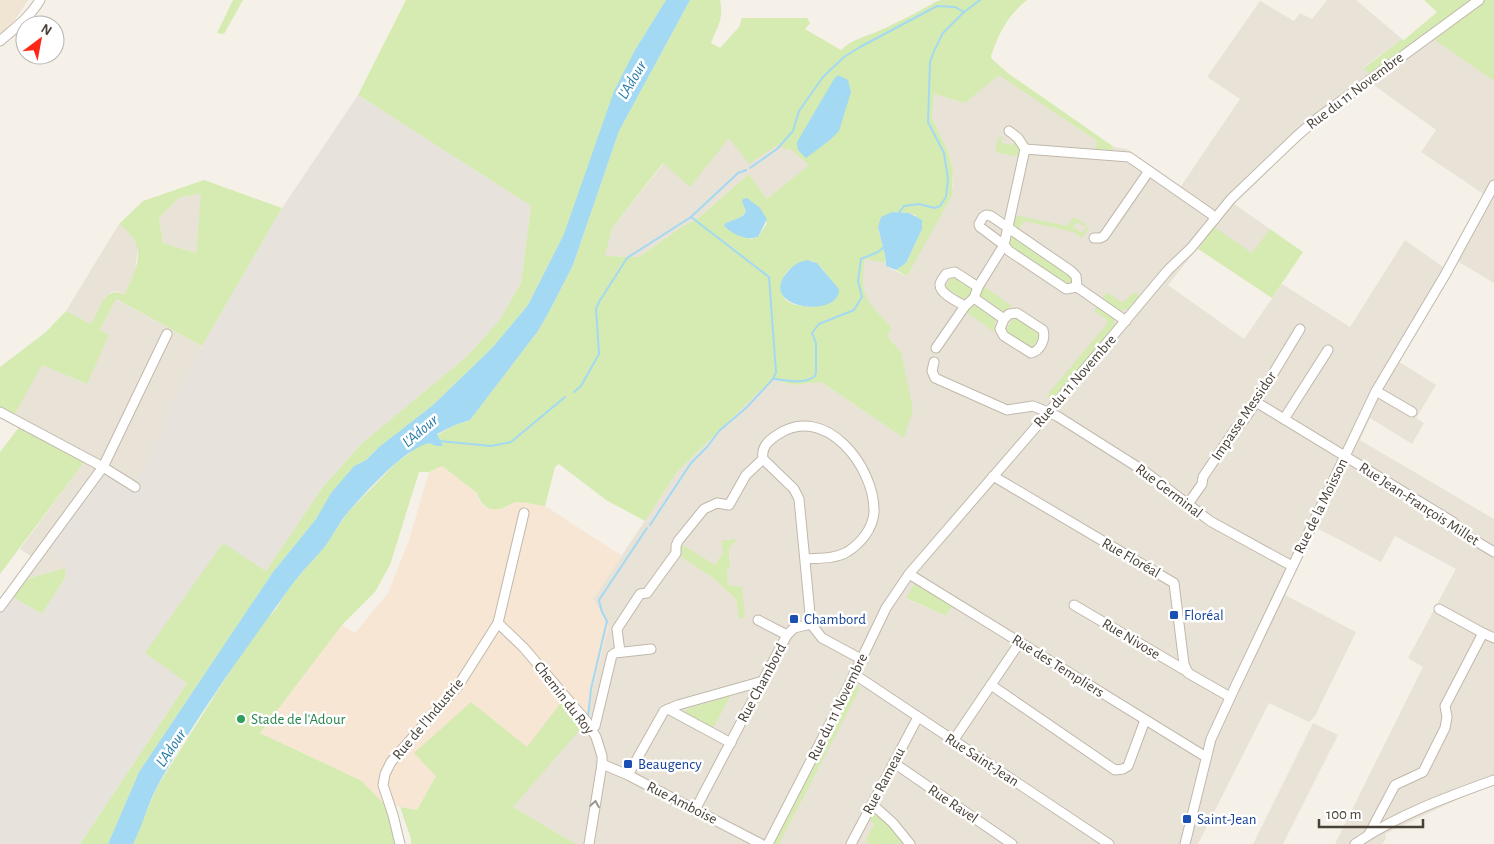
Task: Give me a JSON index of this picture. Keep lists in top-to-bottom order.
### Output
{
  "streets": {
    "street": [
      "Rue du 11 Novembre",
      "Impasse Messidor",
      "Rue Germinal",
      "Rue Jean-François Millet",
      "Rue de la Moisson",
      "Rue Floréal",
      "Rue Nivose",
      "Rue des Templiers",
      "Rue Chambord",
      "Chemin du Roy",
      "Rue de l'Industrie",
      "Rue Saint-Jean",
      "Rue Rameau",
      "Rue Amboise",
      "Rue Ravel"
    ]
  },
  "crossings": [
    ["Rue du 11 Novembre", "Rue Germinal"],
    ["Rue du 11 Novembre", "Rue Floréal"],
    ["Rue du 11 Novembre", "Rue des Templiers"],
    ["Rue du 11 Novembre", "Rue Saint-Jean"],
    ["Impasse Messidor", "Rue Germinal"],
    ["Impasse Messidor", "Rue Jean-François Millet"],
    ["Rue Germinal", "Rue de la Moisson"],
    ["Rue Jean-François Millet", "Rue de la Moisson"],
    ["Rue de la Moisson", "Rue des Templiers"],
    ["Rue Floréal", "Rue Nivose"],
    ["Rue Chambord", "Rue Amboise"],
    ["Chemin du Roy", "Rue de l'Industrie"],
    ["Chemin du Roy", "Rue Amboise"],
    ["Rue Saint-Jean", "Rue Rameau"],
    ["Rue Rameau", "Rue Ravel"]
  ],
  "water": ["L'Adour"],
  "places": {
    "transit": [
      "Floréal",
      "Chambord",
      "Beaugency",
      "Saint-Jean"
    ],
    "other": ["Stade de l'Adour"]
  },
  "scale_bar": "100 m",
  "north": "top right"
}
